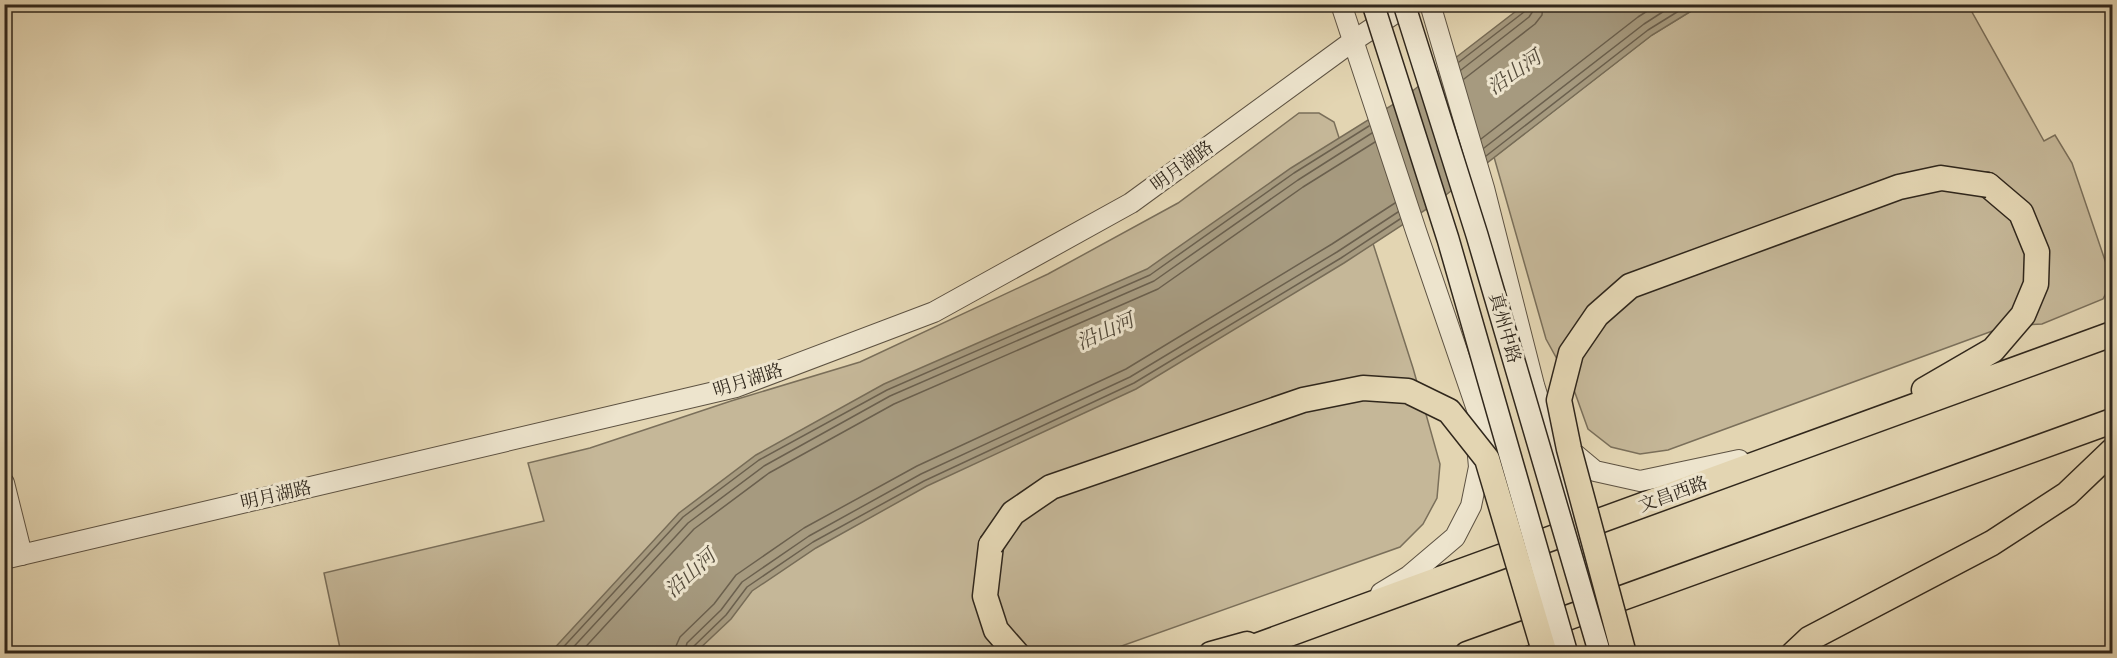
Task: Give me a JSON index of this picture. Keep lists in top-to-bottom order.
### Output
{
  "streets": {
    "main road": ["真州中路", "文昌西路"],
    "street": ["明月湖路"]
  },
  "crossings": [
    ["真州中路", "文昌西路"]
  ],
  "water": ["沿山河"]
}
